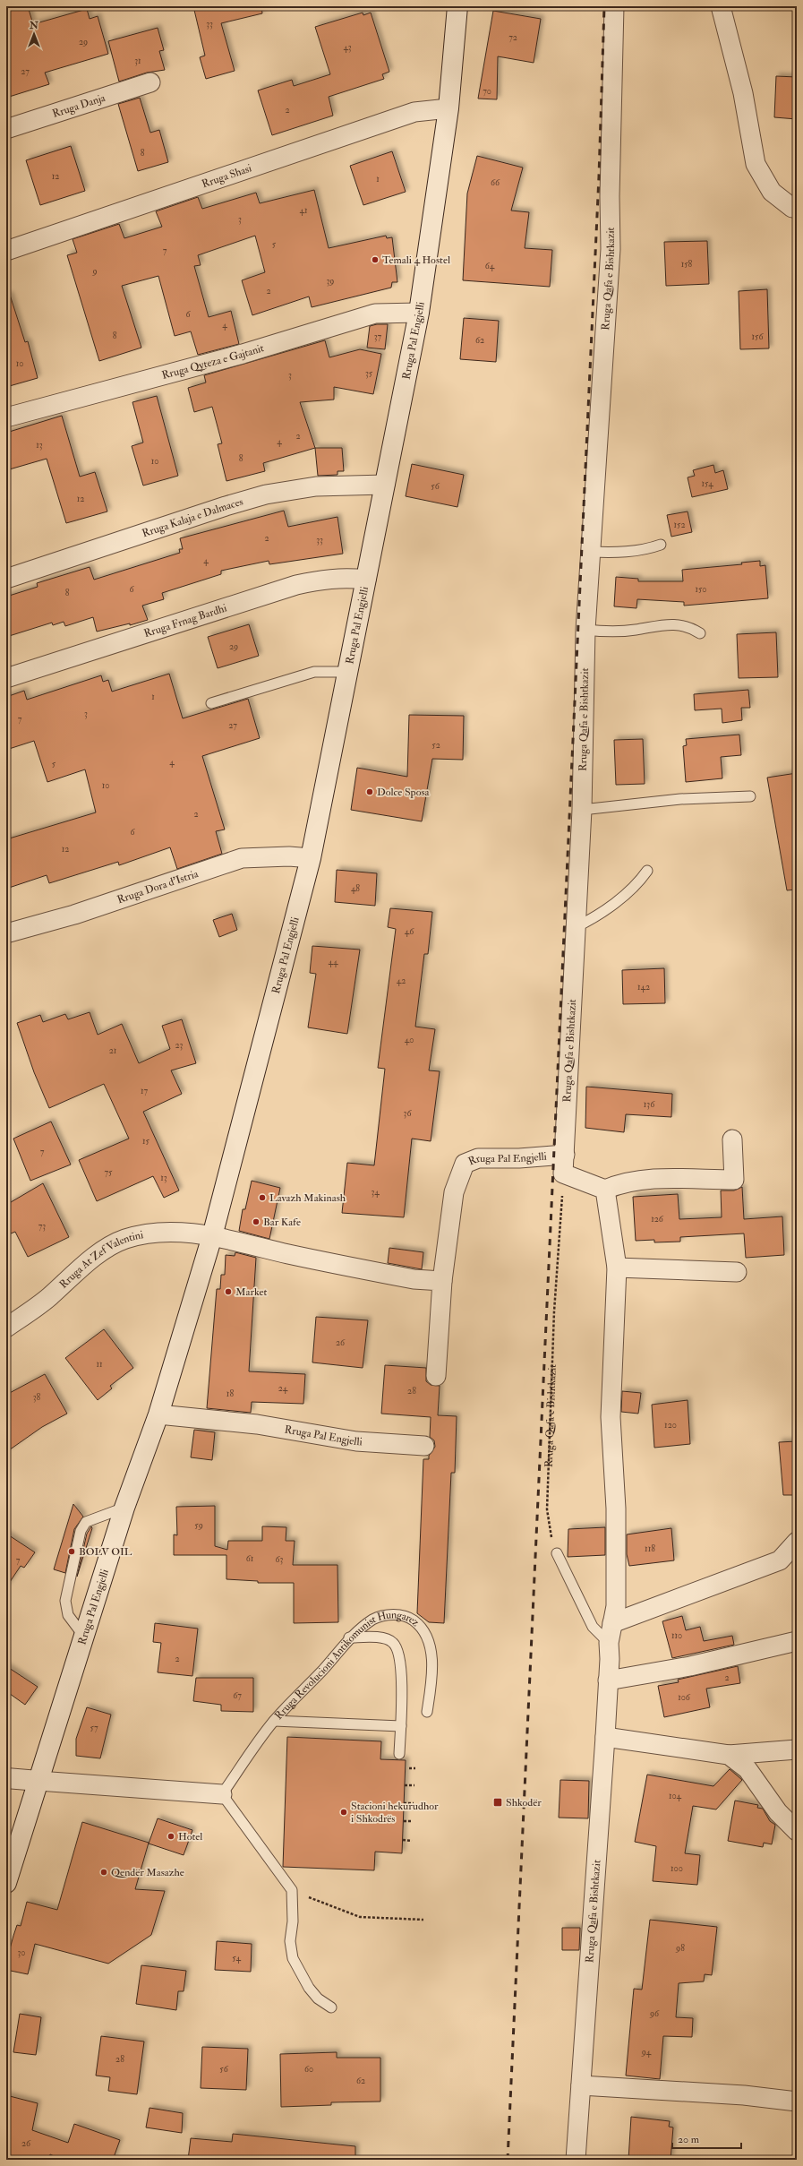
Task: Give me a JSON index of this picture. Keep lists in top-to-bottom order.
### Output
{
  "streets": {
    "main road": ["Rruga Pal Engjelli"],
    "street": [
      "Rruga Danja",
      "Rruga Shasi",
      "Rruga Qafa e Bishtkazit",
      "Rruga Qyteza e Gajtanit",
      "Rruga Kalaja e Dalmaces",
      "Rruga Frnag Bardhi",
      "Rruga Dora d'Istria",
      "Rruga At Zef Valentini"
    ],
    "lane": ["Rruga Revolucioni Antikomunist Hungarez"]
  },
  "crossings": [
    ["Rruga Shasi", "Rruga Pal Engjelli"],
    ["Rruga Qafa e Bishtkazit", "Rruga Pal Engjelli"],
    ["Rruga Pal Engjelli", "Rruga Qyteza e Gajtanit"],
    ["Rruga Pal Engjelli", "Rruga Kalaja e Dalmaces"],
    ["Rruga Pal Engjelli", "Rruga Frnag Bardhi"],
    ["Rruga Pal Engjelli", "Rruga Dora d'Istria"],
    ["Rruga Pal Engjelli", "Rruga At Zef Valentini"]
  ],
  "places": {
    "other": [
      "Temali 4 Hostel",
      "Dolce Sposa",
      "Lavazh Makinash",
      "Bar Kafe",
      "Market",
      "BOLV OIL",
      "Stacioni hekurudhor i Shkodrës",
      "Hotel",
      "Qendër Masazhe"
    ],
    "transit": ["Shkodër"]
  },
  "house_numbers": [
    "33",
    "72",
    "29",
    "43",
    "31",
    "27",
    "70",
    "2",
    "8",
    "12",
    "1",
    "66",
    "41",
    "3",
    "5",
    "7",
    "158",
    "64",
    "9",
    "39",
    "2",
    "6",
    "4",
    "8",
    "37",
    "156",
    "62",
    "10",
    "35",
    "3",
    "2",
    "4",
    "13",
    "8",
    "10",
    "154",
    "56",
    "12",
    "152",
    "2",
    "33",
    "4",
    "6",
    "150",
    "8",
    "29",
    "1",
    "3",
    "7",
    "27",
    "52",
    "4",
    "5",
    "10",
    "2",
    "6",
    "12",
    "48",
    "46",
    "44",
    "42",
    "142",
    "40",
    "23",
    "21",
    "17",
    "136",
    "36",
    "15",
    "7",
    "75",
    "13",
    "34",
    "126",
    "73",
    "26",
    "11",
    "24",
    "28",
    "18",
    "38",
    "120",
    "59",
    "118",
    "61",
    "63",
    "7",
    "110",
    "2",
    "2",
    "67",
    "106",
    "57",
    "104",
    "100",
    "98",
    "30",
    "54",
    "96",
    "94",
    "28",
    "56",
    "60",
    "62",
    "26"
  ],
  "scale_bar": "20 m",
  "north": "top"
}
